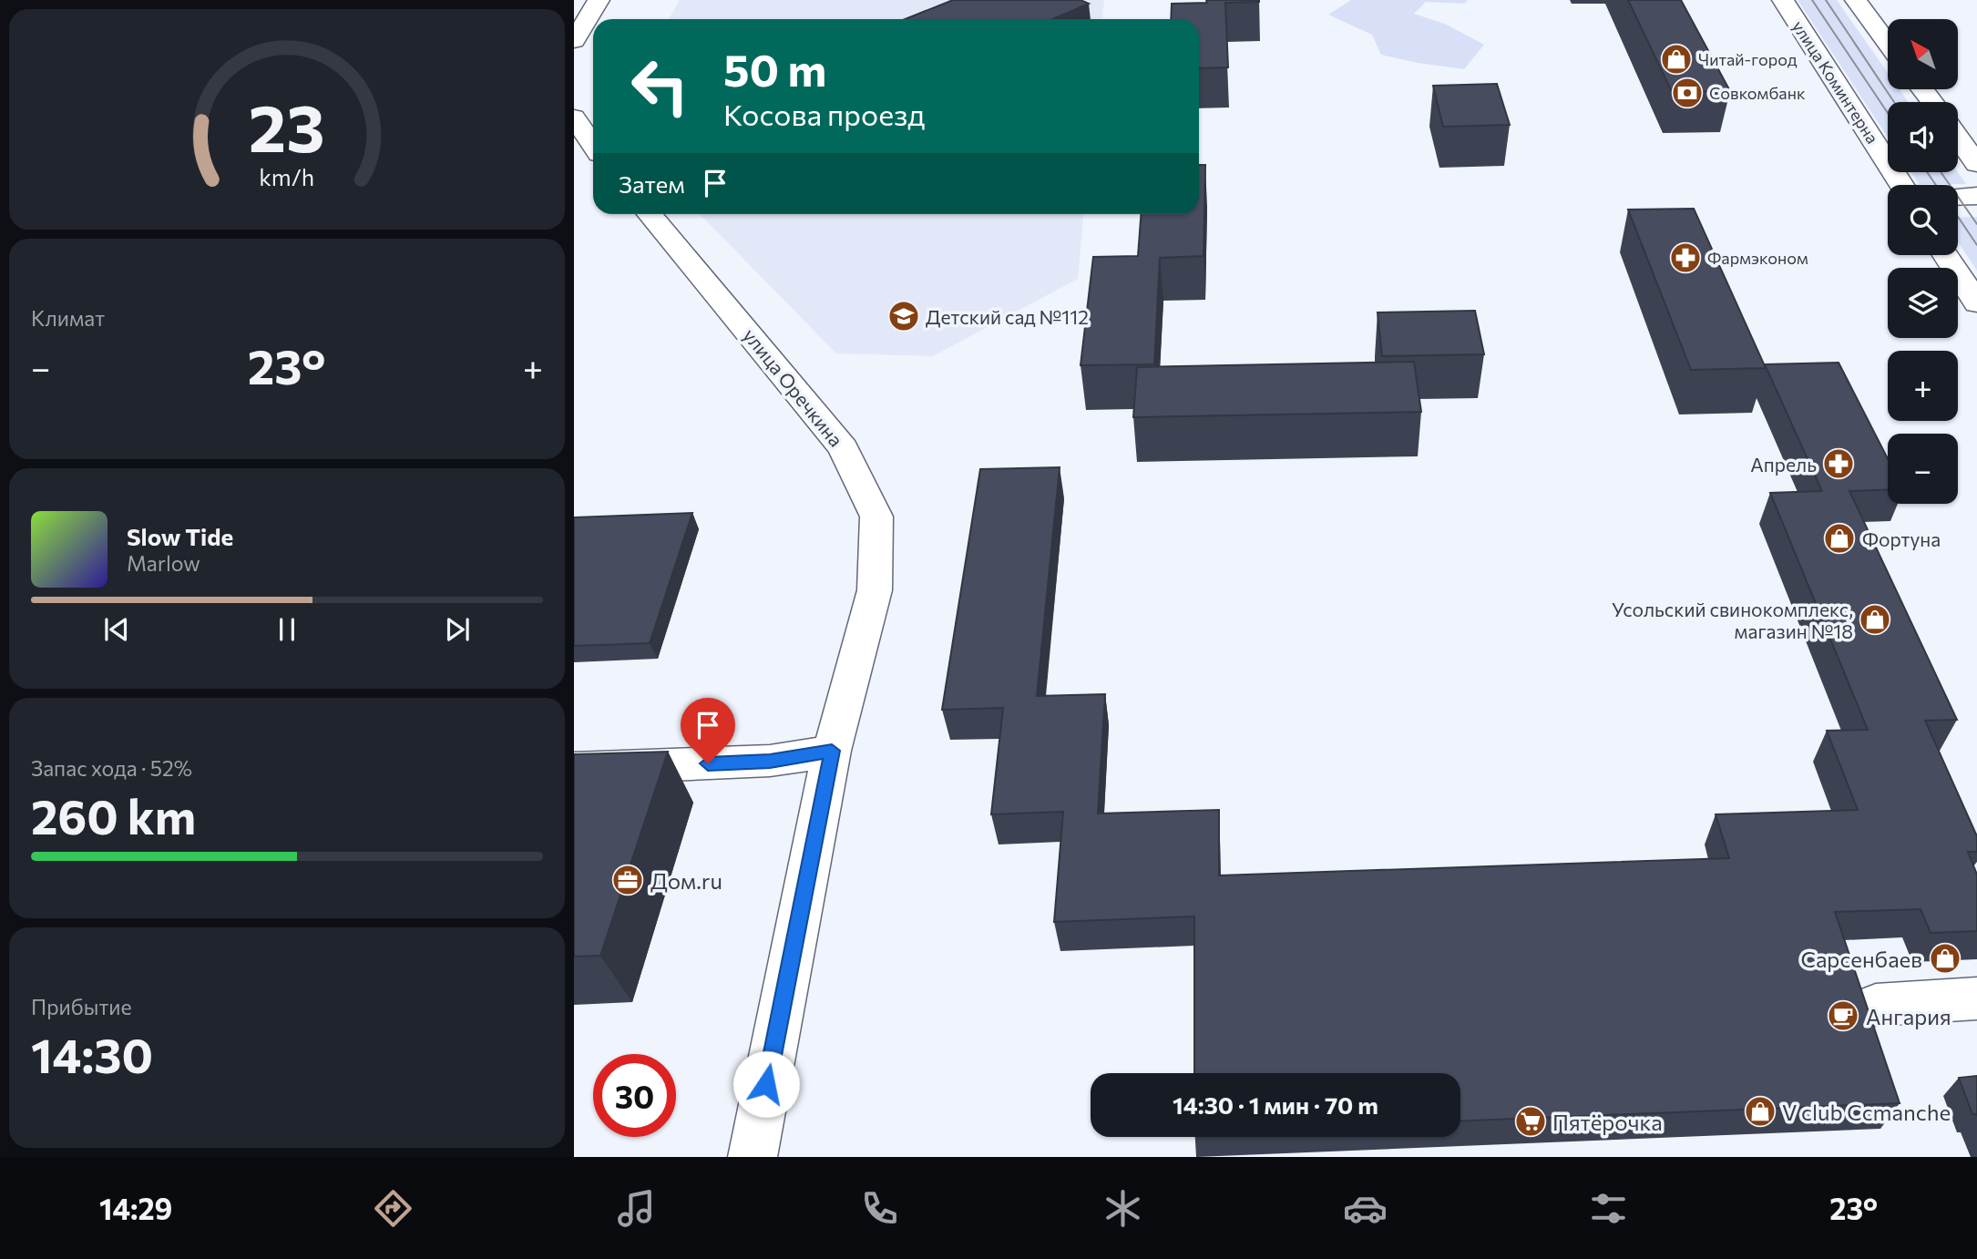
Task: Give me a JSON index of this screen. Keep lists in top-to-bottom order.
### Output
{
  "streets": {
    "street": ["улица Коминтерна", "улица Оречкина"]
  },
  "places": {
    "shop": [
      "Читай-город",
      "Фортуна",
      "Усольский свинокомплекс, магазин №18",
      "Сарсенбаев",
      "V club Ccmanche"
    ],
    "bank": ["Совкомбанк"],
    "pharmacy": ["Фармэконом", "Апрель"],
    "school or university": ["Детский сад №112"],
    "office": ["Дом.ru"],
    "cafe": ["Ангария"],
    "supermarket": ["Пятёрочка"]
  },
  "north": "top left",
  "page": {
    "map_buttons": ["+", "−"],
    "turn": ["50 m", "Косова проезд"],
    "then": "Затем",
    "tile": [
      "Климат",
      ["Запас хода · 52%", "260 km"],
      ["Прибытие", "14:30"]
    ],
    "heat": ["−", "23°", "+"],
    "song": ["Slow Tide", "Marlow"],
    "limit": "30",
    "trip": "14:30 · 1 мин · 70 m",
    "tabs": ["14:29", "23°"],
    "gauge": ["23", "km/h"]
  }
}
